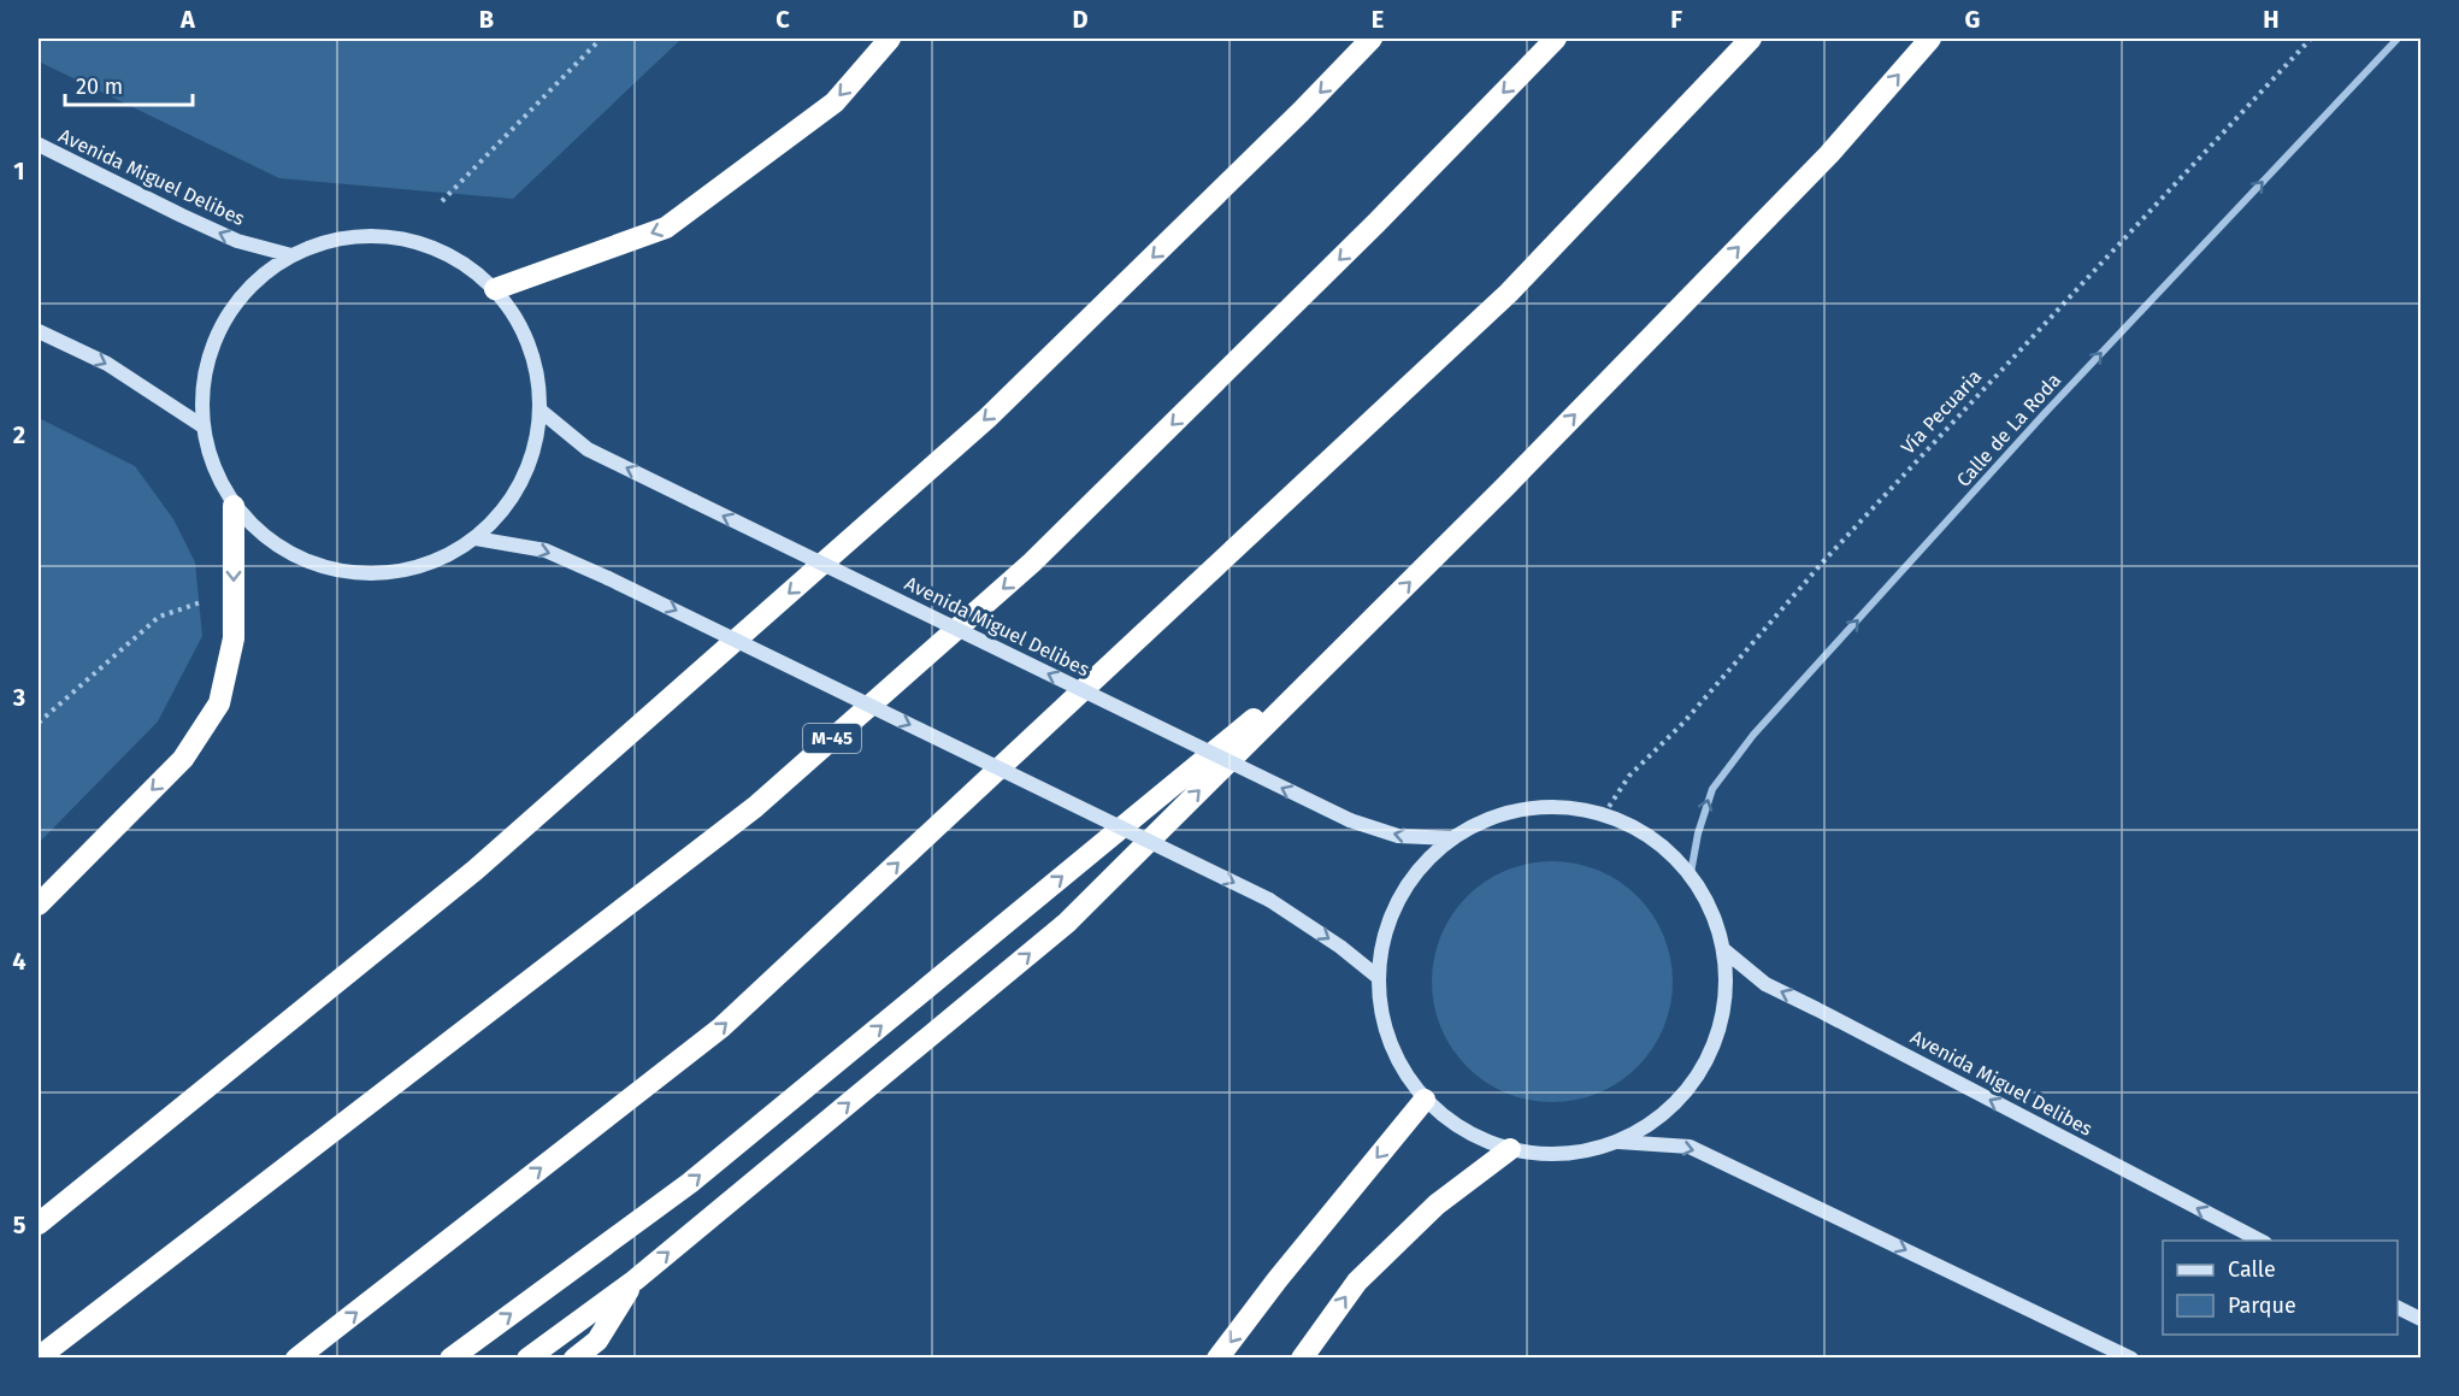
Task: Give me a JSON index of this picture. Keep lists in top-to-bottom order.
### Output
{
  "streets": {
    "highway": ["M-45"],
    "main road": ["Avenida Miguel Delibes"],
    "street": ["Calle de La Roda"],
    "path": ["Vía Pecuaria"]
  },
  "one_way": ["Calle de La Roda"],
  "legend": ["Calle", "Parque"],
  "scale_bar": "20 m",
  "grid": {
    "columns": [
      "A",
      "B",
      "C",
      "D",
      "E",
      "F",
      "G",
      "H"
    ],
    "rows": [
      "1",
      "2",
      "3",
      "4",
      "5"
    ]
  }
}
